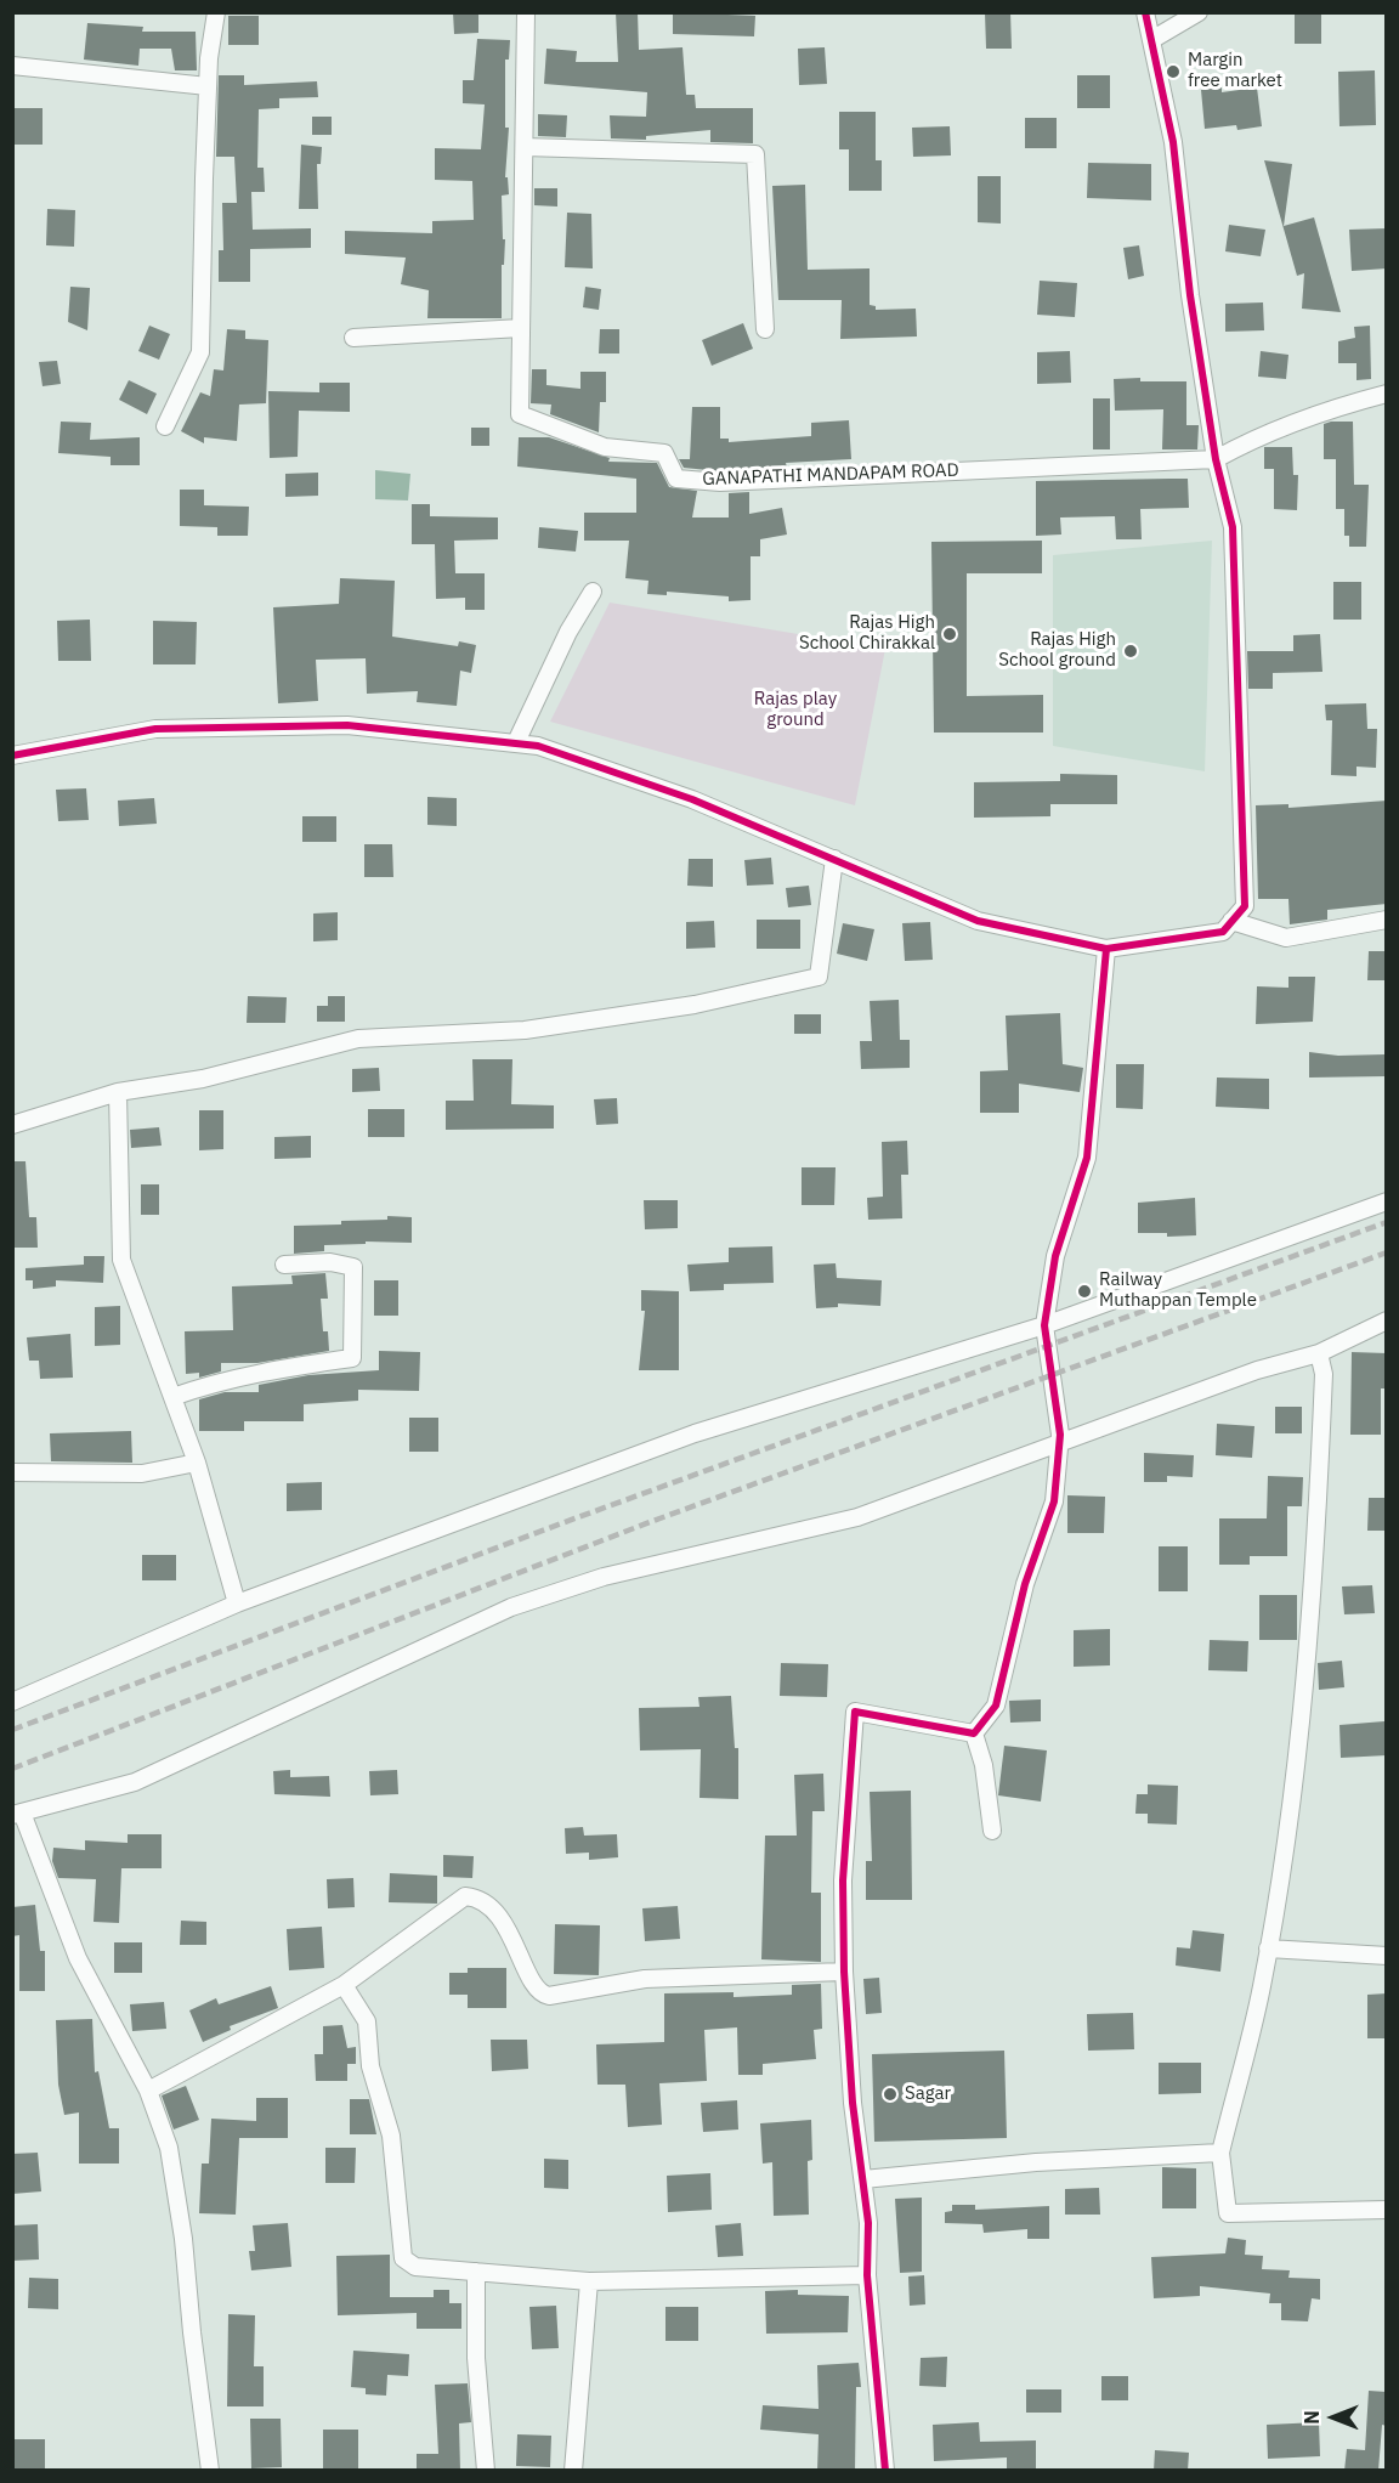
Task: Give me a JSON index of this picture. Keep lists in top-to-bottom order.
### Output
{
  "streets": {
    "street": ["GANAPATHI MANDAPAM ROAD"]
  },
  "parks": ["Rajas play ground"],
  "places": [
    "Margin free market",
    "Rajas High School Chirakkal",
    "Rajas High School ground",
    "Railway Muthappan Temple",
    "Sagar"
  ],
  "north": "left"
}
